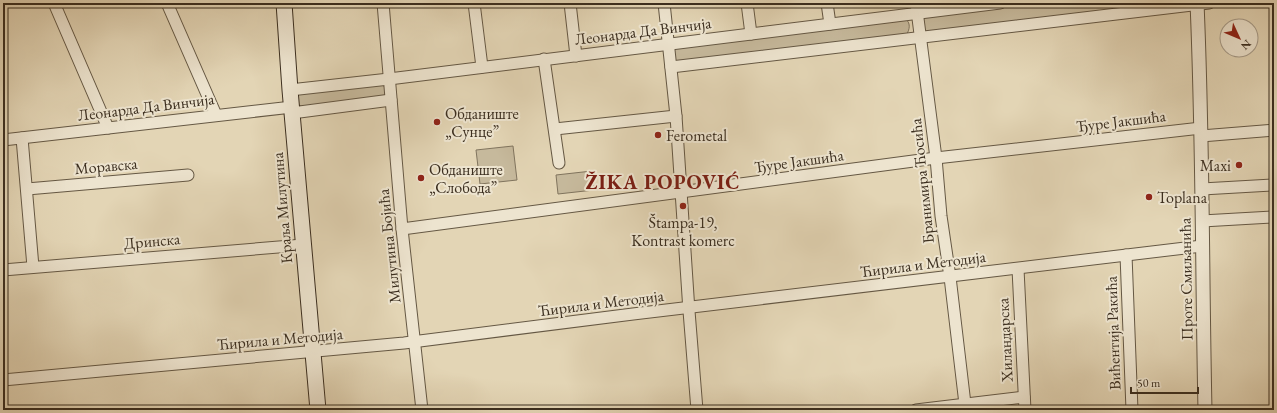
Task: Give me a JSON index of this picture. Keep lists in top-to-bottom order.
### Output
{
  "streets": {
    "main road": ["Краља Милутина"],
    "street": [
      "Леонарда Да Винчија",
      "Ђуре Јакшића",
      "Моравска",
      "Бранимира Ћосића",
      "Дринска",
      "Милутина Бојића",
      "Ћирила и Методија",
      "Проте Смиљанића",
      "Вићентија Ракића",
      "Хиландарска"
    ]
  },
  "crossings": [
    ["Леонарда Да Винчија", "Бранимира Ћосића"],
    ["Леонарда Да Винчија", "Краља Милутина"],
    ["Леонарда Да Винчија", "Милутина Бојића"],
    ["Ђуре Јакшића", "Бранимира Ћосића"],
    ["Ђуре Јакшића", "Милутина Бојића"],
    ["Ђуре Јакшића", "Проте Смиљанића"],
    ["Бранимира Ћосића", "Ћирила и Методија"],
    ["Краља Милутина", "Дринска"],
    ["Краља Милутина", "Ћирила и Методија"],
    ["Милутина Бојића", "Ћирила и Методија"],
    ["Ћирила и Методија", "Проте Смиљанића"],
    ["Ћирила и Методија", "Вићентија Ракића"],
    ["Ћирила и Методија", "Хиландарска"]
  ],
  "districts": ["ŽIKA POPOVIĆ"],
  "places": [
    "Обданиште „Сунце”",
    "Ferometal",
    "Maxi",
    "Обданиште „Слобода”",
    "Toplana",
    "Štampa-19, Kontrast komerc"
  ],
  "scale_bar": "50 m",
  "north": "bottom right"
}
